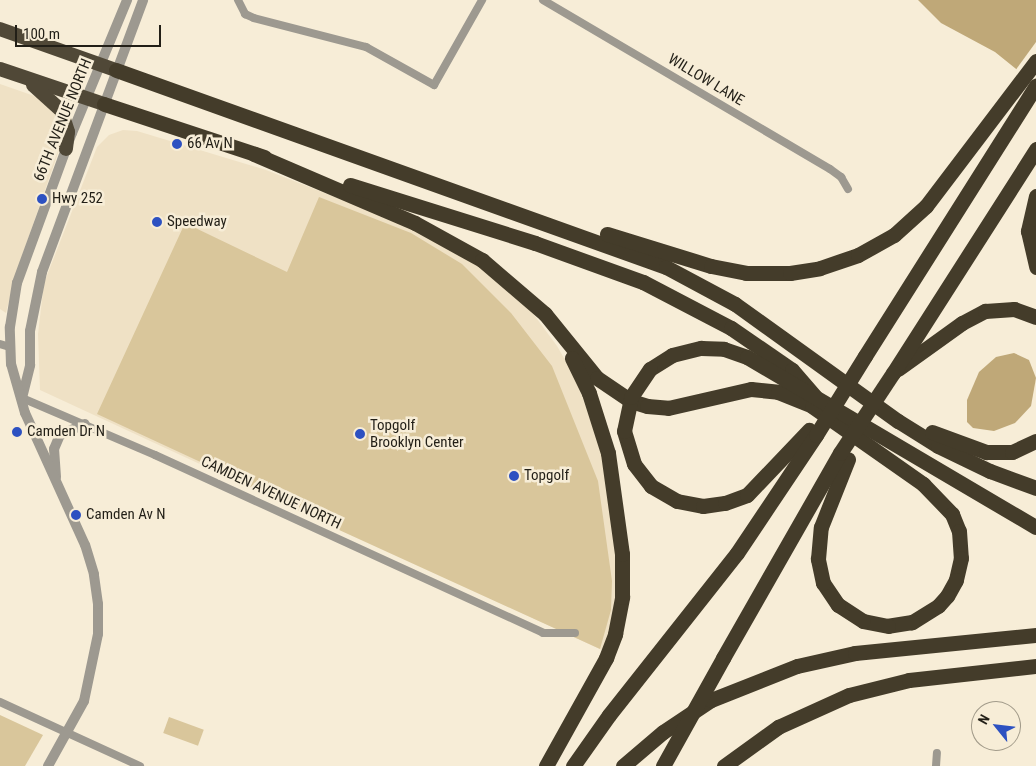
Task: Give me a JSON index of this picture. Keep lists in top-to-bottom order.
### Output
{
  "streets": {
    "street": ["WILLOW LANE", "66TH AVENUE NORTH", "CAMDEN AVENUE NORTH"]
  },
  "crossings": [
    ["66TH AVENUE NORTH", "CAMDEN AVENUE NORTH"]
  ],
  "places": [
    "66 Av N",
    "Hwy 252",
    "Speedway",
    "Camden Dr N",
    "Topgolf Brooklyn Center",
    "Topgolf",
    "Camden Av N"
  ],
  "scale_bar": "100 m",
  "north": "top left"
}
